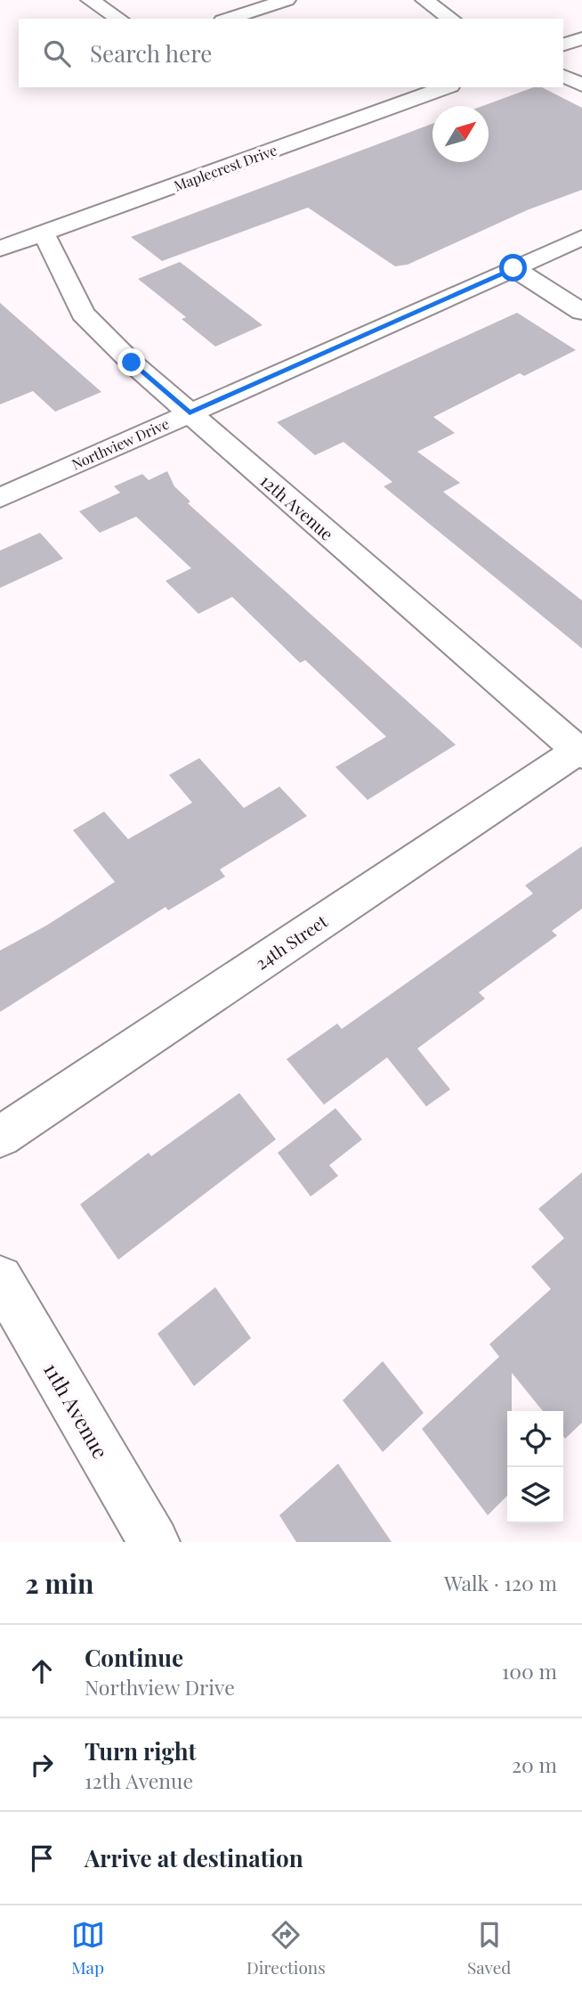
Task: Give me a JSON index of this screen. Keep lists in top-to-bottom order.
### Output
{
  "streets": {
    "street": [
      "Maplecrest Drive",
      "Northview Drive",
      "12th Avenue",
      "24th Street",
      "11th Avenue"
    ]
  },
  "crossings": [
    ["Maplecrest Drive", "12th Avenue"],
    ["Northview Drive", "12th Avenue"],
    ["12th Avenue", "24th Street"]
  ],
  "north": "top right",
  "page": {
    "search": "Search here",
    "heading": ["2 min", "Walk · 120 m"],
    "list": [
      ["Continue", "Northview Drive", "100 m"],
      ["Turn right", "12th Avenue", "20 m"],
      "Arrive at destination"
    ],
    "nav": ["Map", "Directions", "Saved"]
  }
}
